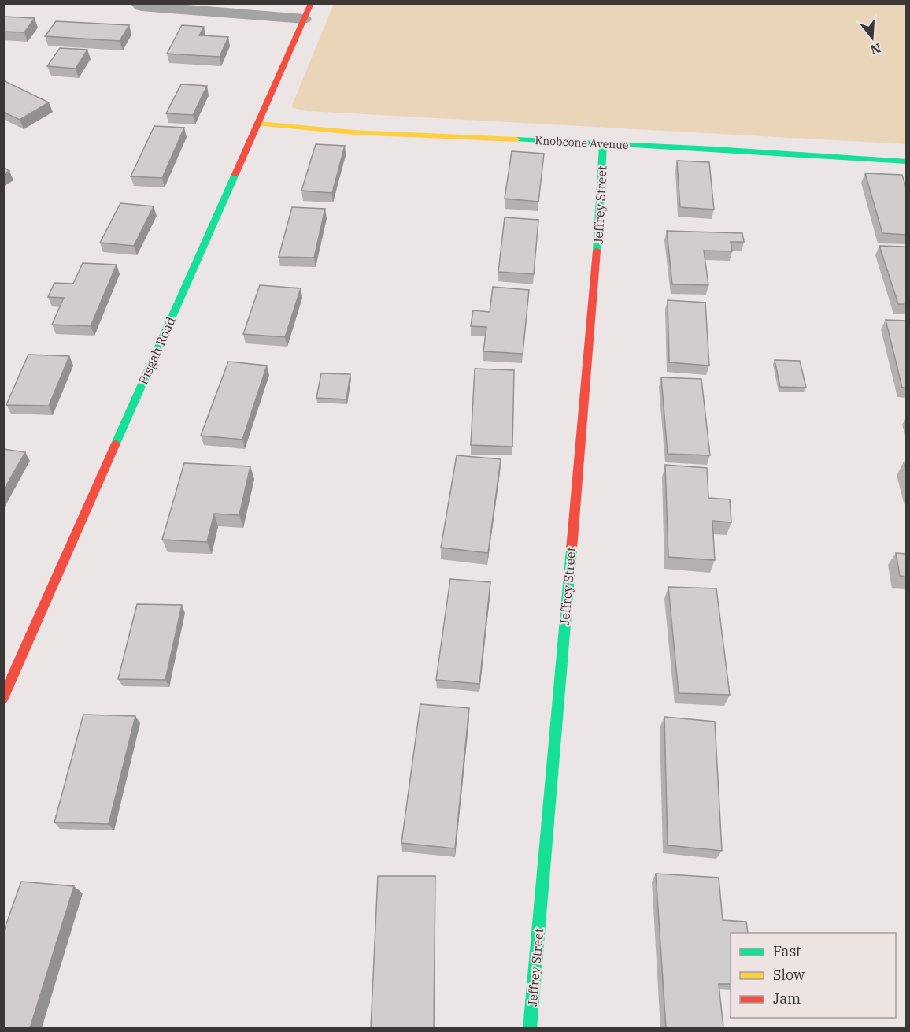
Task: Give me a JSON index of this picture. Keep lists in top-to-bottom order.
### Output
{
  "streets": {
    "street": ["Knobcone Avenue", "Jeffrey Street", "Pisgah Road"]
  },
  "crossings": [
    ["Knobcone Avenue", "Jeffrey Street"],
    ["Knobcone Avenue", "Pisgah Road"]
  ],
  "legend": ["Fast", "Slow", "Jam"],
  "north": "bottom"
}
